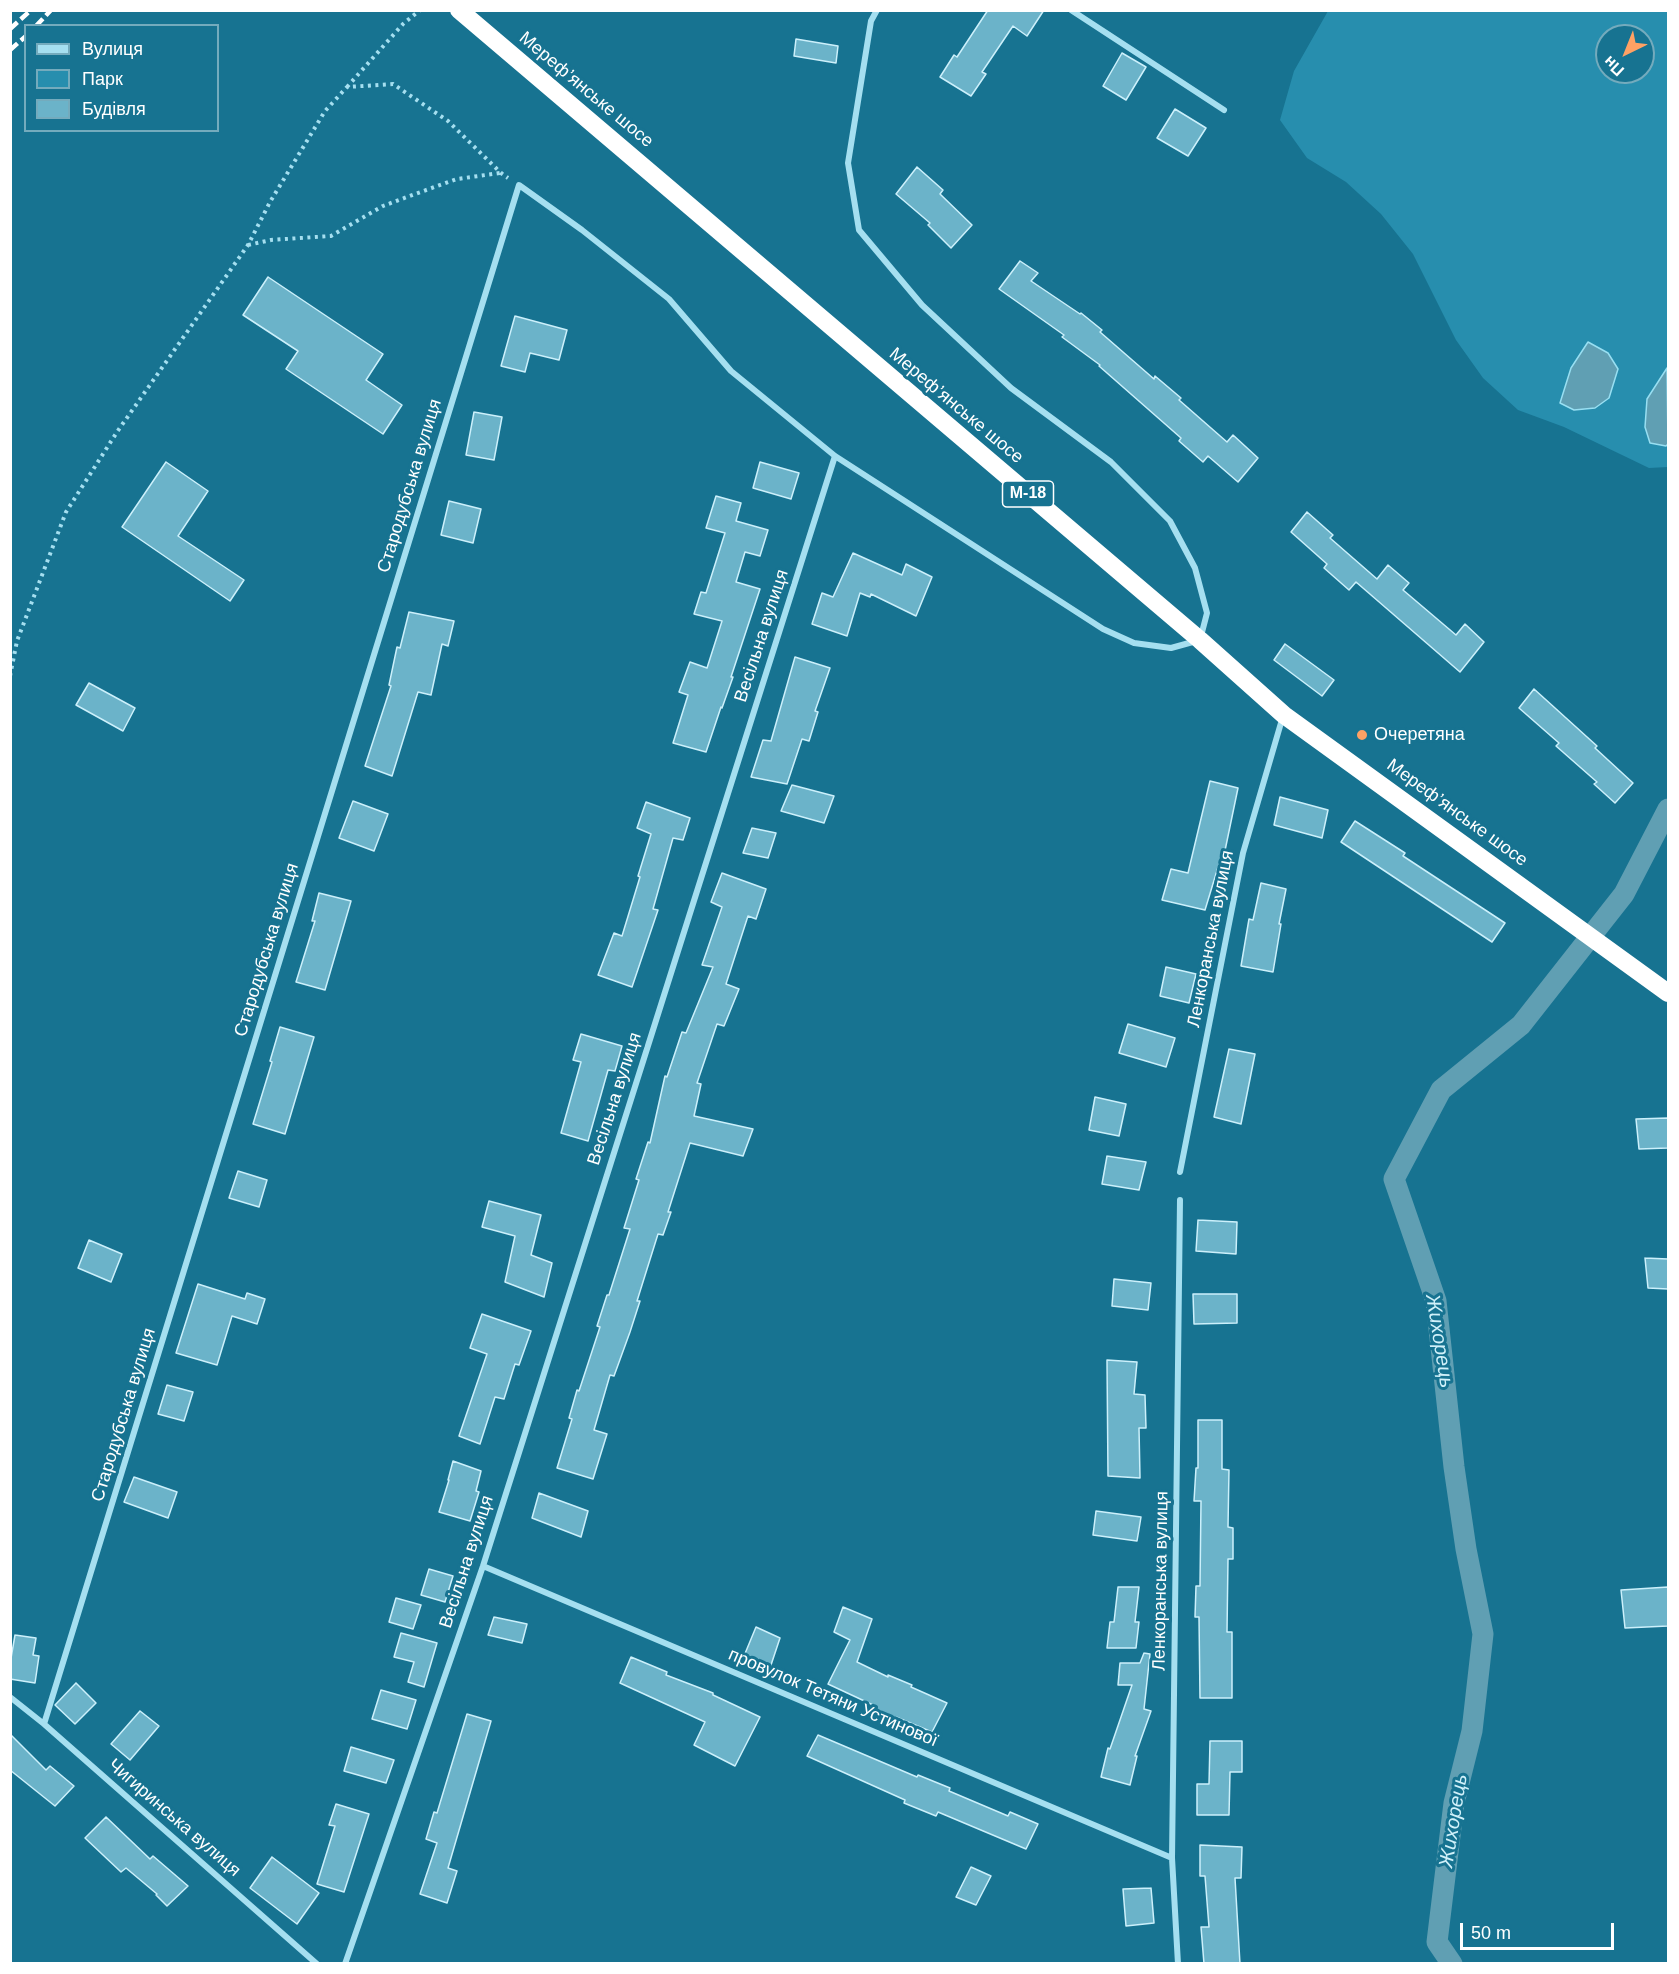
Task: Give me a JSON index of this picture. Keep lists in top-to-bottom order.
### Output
{
  "streets": {
    "highway": ["Мереф’янське шосе", "М-18"],
    "street": [
      "Стародубська вулиця",
      "Весільна вулиця",
      "Ленкоранська вулиця",
      "провулок Тетяни Устинової",
      "Чигиринська вулиця"
    ]
  },
  "crossings": [
    ["Мереф’янське шосе", "Ленкоранська вулиця"],
    ["Стародубська вулиця", "Чигиринська вулиця"],
    ["Весільна вулиця", "провулок Тетяни Устинової"],
    ["Ленкоранська вулиця", "провулок Тетяни Устинової"]
  ],
  "water": ["Жихорець"],
  "places": ["Очеретяна"],
  "legend": ["Вулиця", "Парк", "Будівля"],
  "scale_bar": "50 m",
  "north": "bottom left"
}
